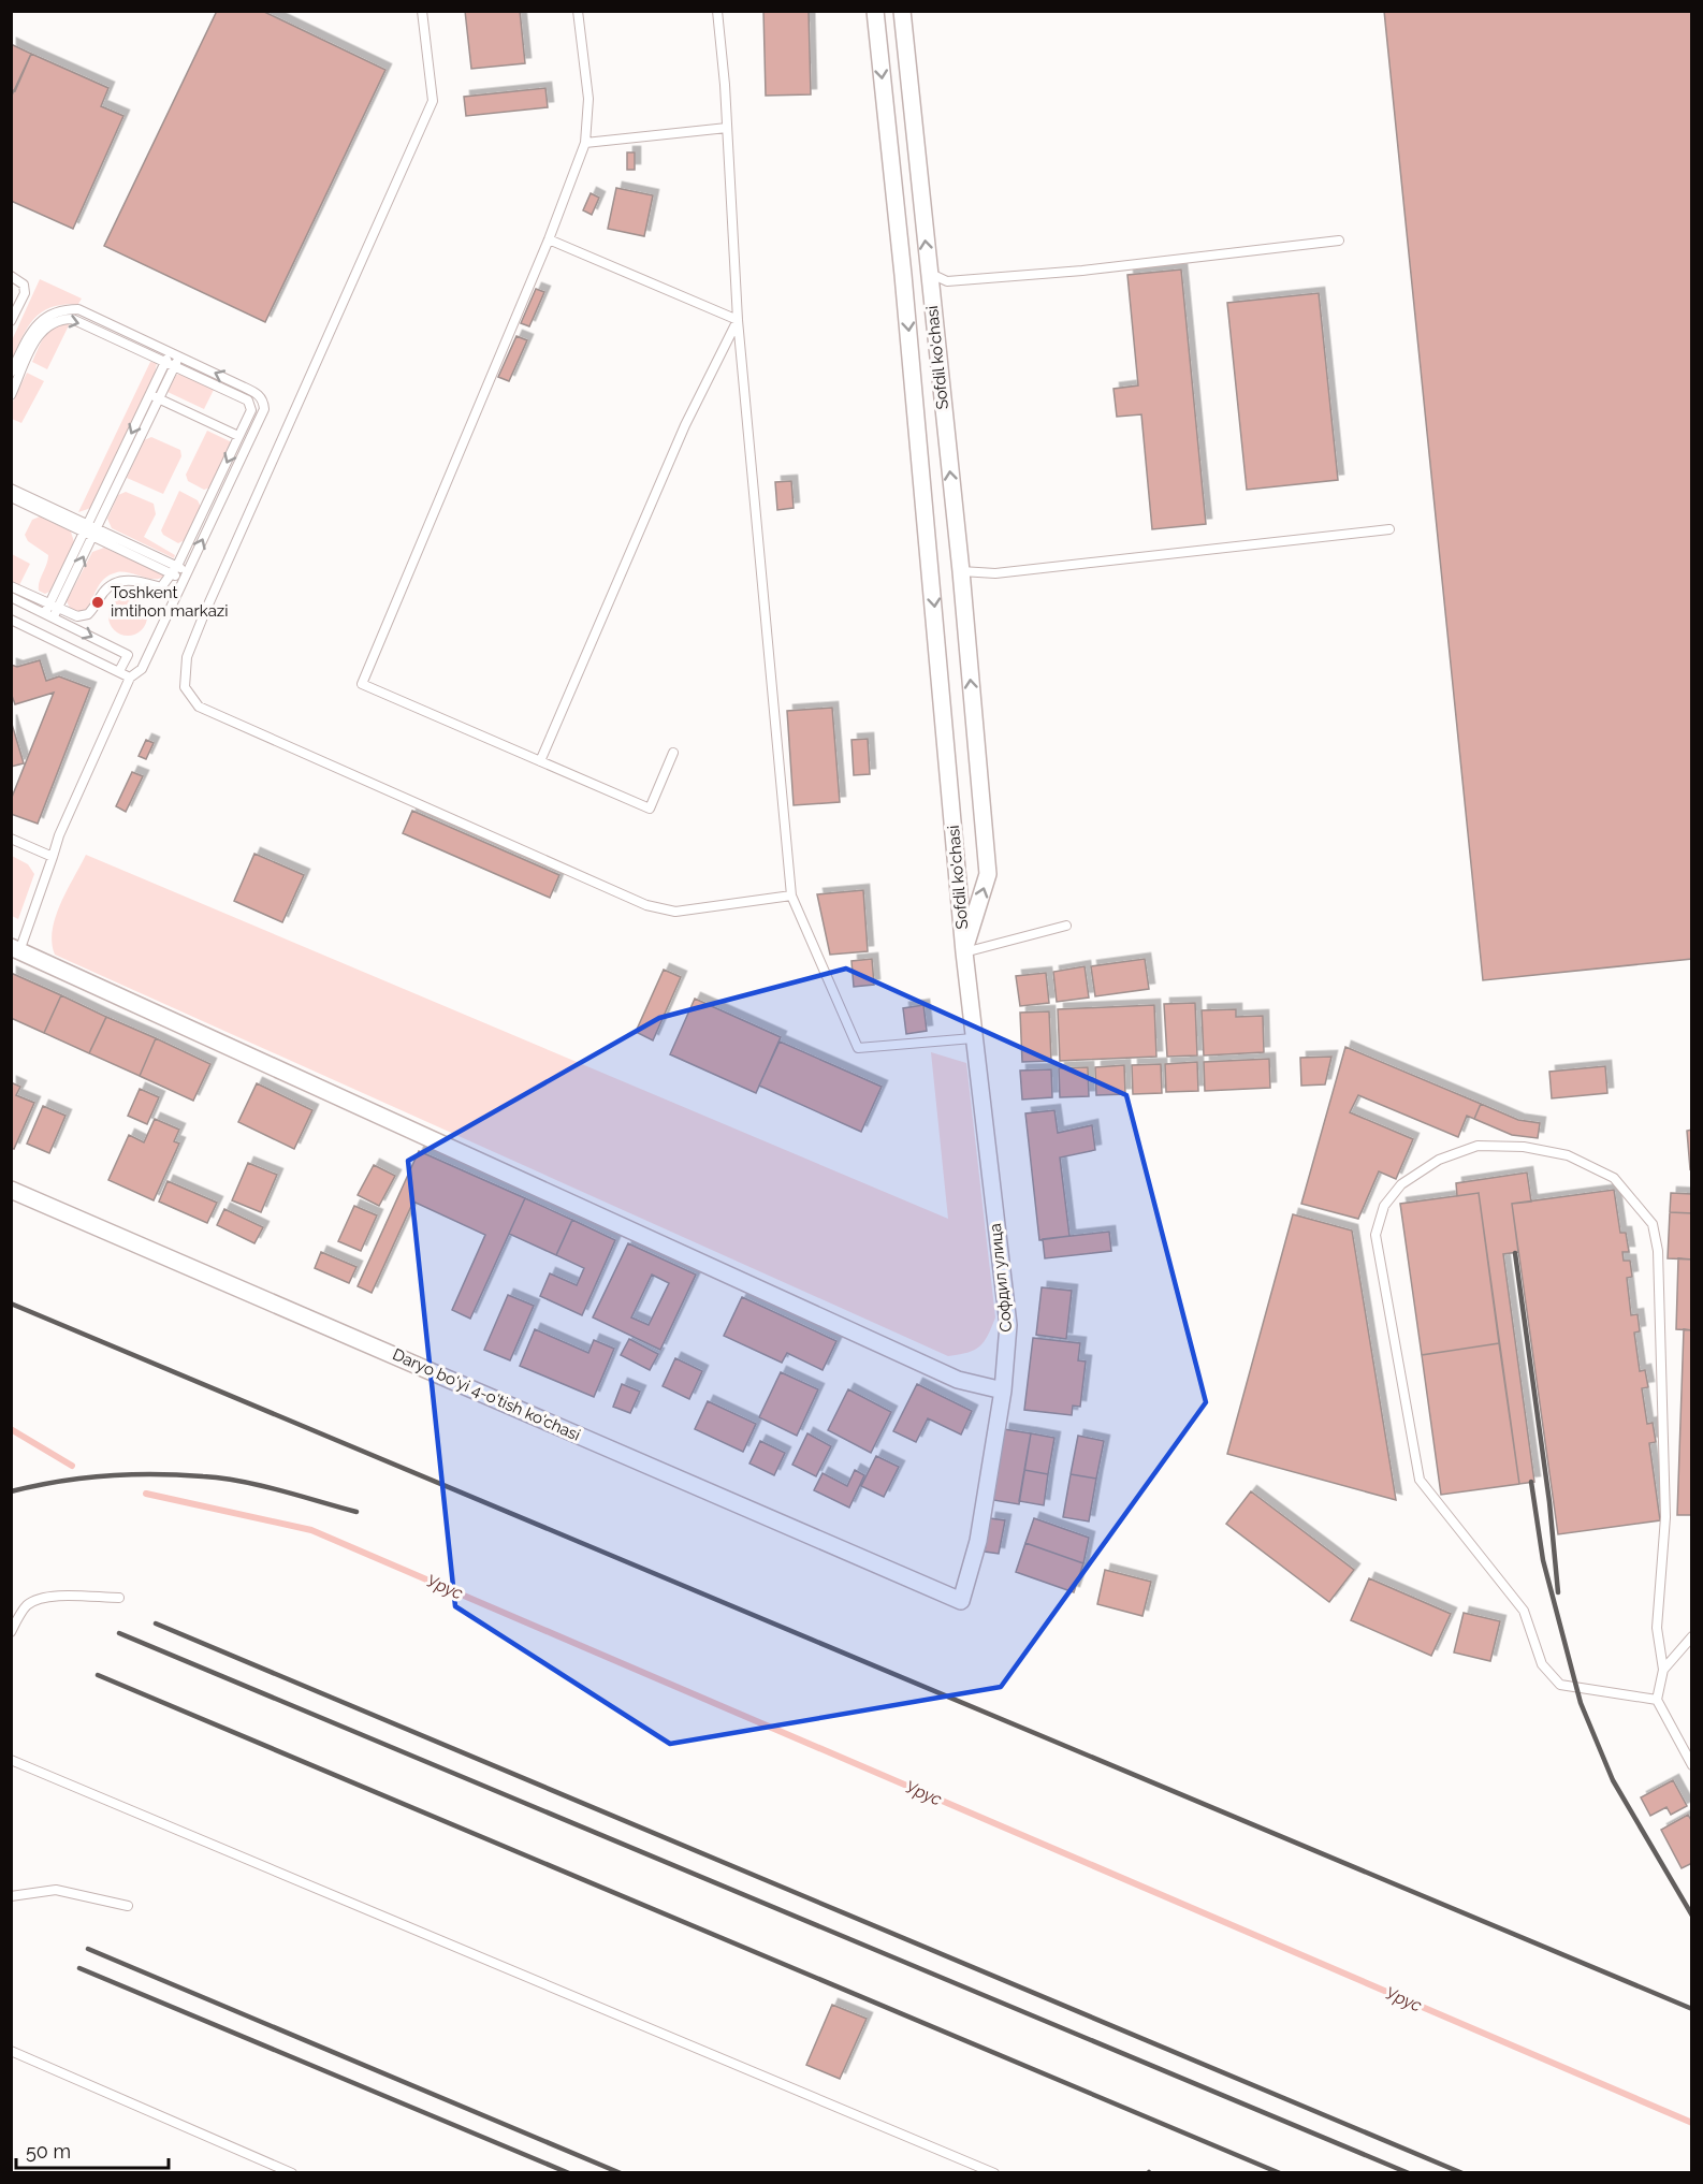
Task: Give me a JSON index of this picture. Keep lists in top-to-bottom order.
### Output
{
  "streets": {
    "street": ["Sofdil ko'chasi", "Софдил улица", "Daryo bo'yi 4-o'tish ko'chasi"]
  },
  "crossings": [
    ["Sofdil ko'chasi", "Софдил улица"],
    ["Софдил улица", "Daryo bo'yi 4-o'tish ko'chasi"]
  ],
  "water": ["Урус"],
  "places": ["Toshkent imtihon markazi"],
  "scale_bar": "50 m"
}
